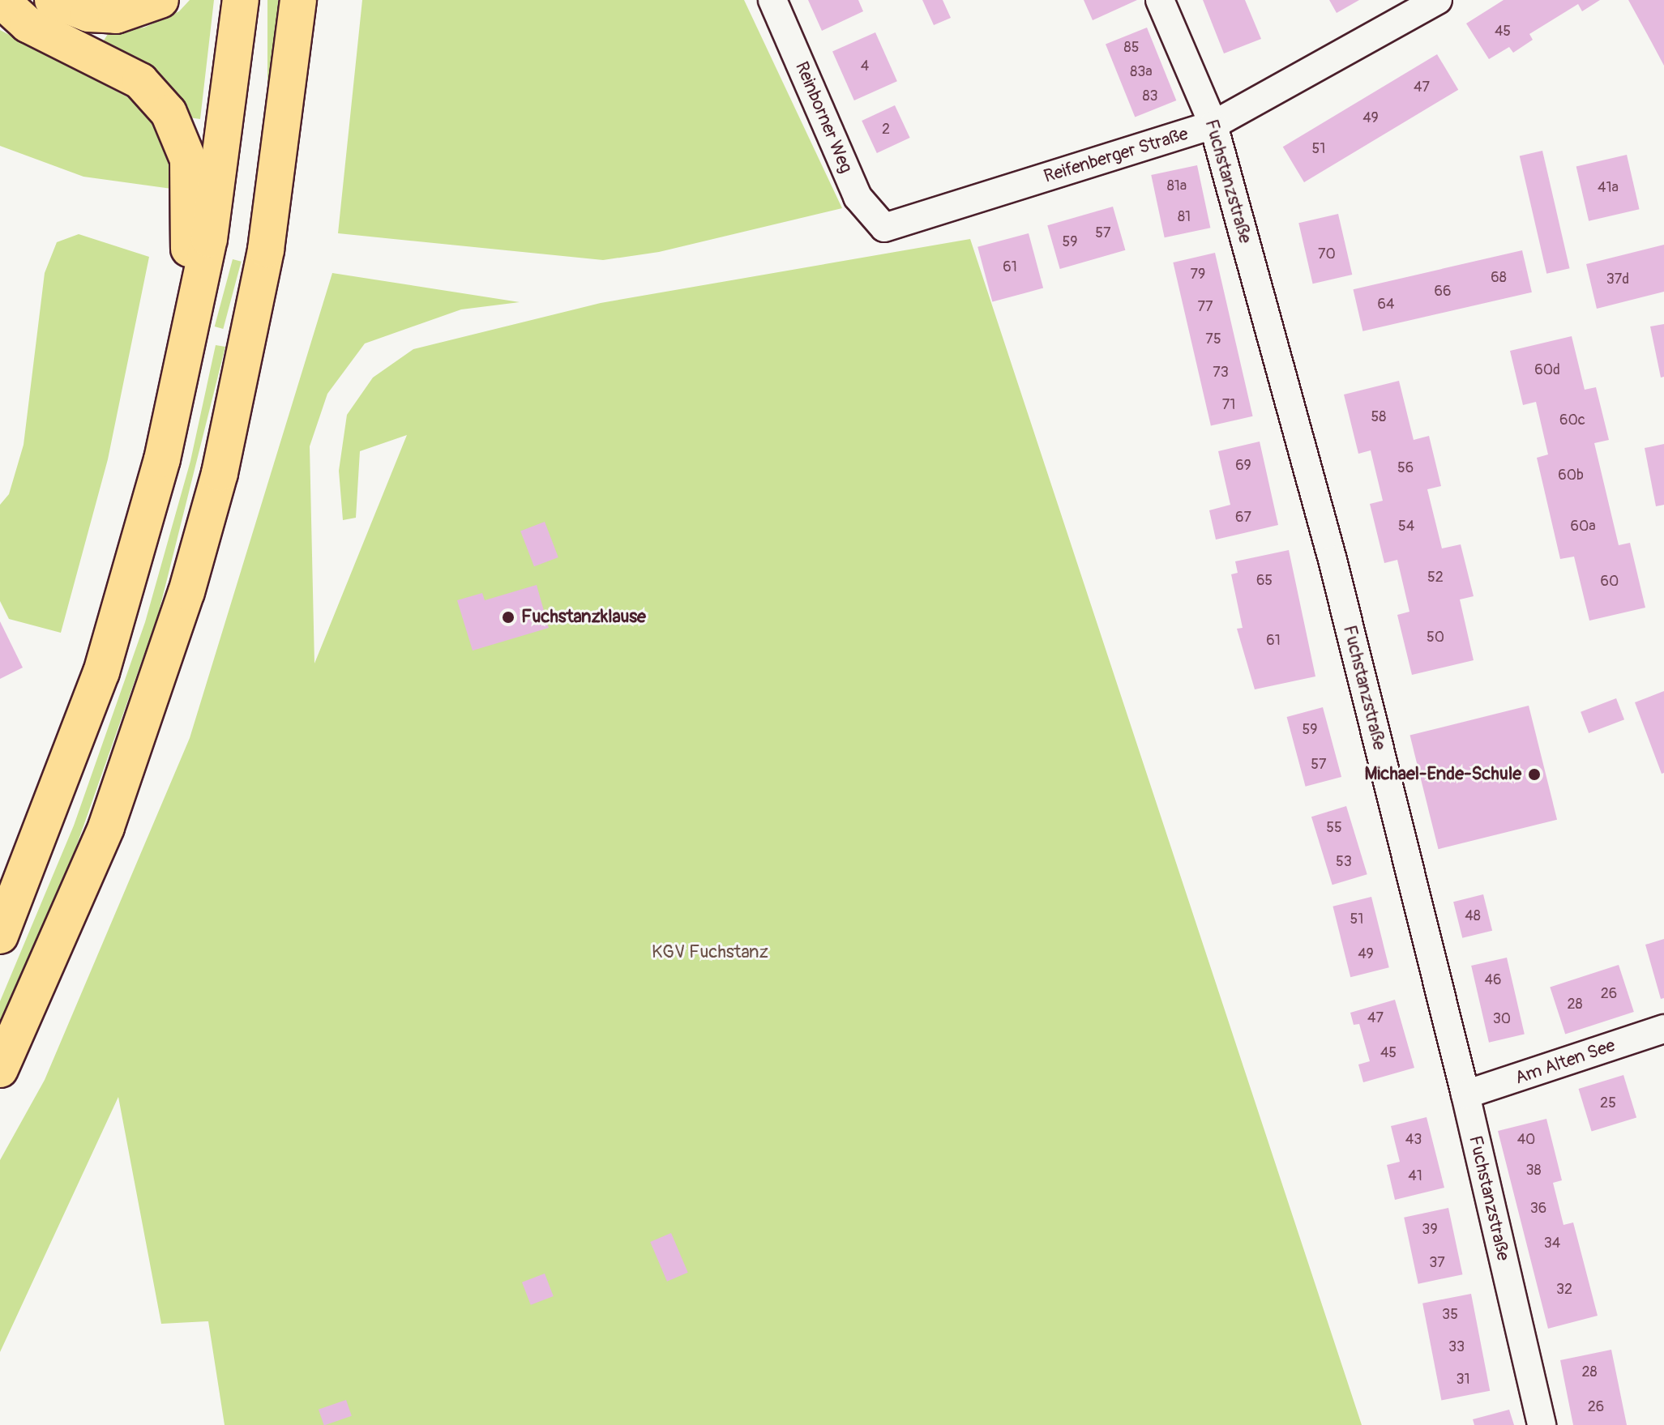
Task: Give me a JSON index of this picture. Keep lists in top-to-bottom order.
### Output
{
  "streets": {
    "street": [
      "Reinborner Weg",
      "Reifenberger Straße",
      "Fuchstanzstraße",
      "Am Alten See"
    ]
  },
  "crossings": [
    ["Reinborner Weg", "Reifenberger Straße"],
    ["Reifenberger Straße", "Fuchstanzstraße"],
    ["Fuchstanzstraße", "Am Alten See"]
  ],
  "parks": ["KGV Fuchstanz"],
  "places": ["Fuchstanzklause", "Michael-Ende-Schule"],
  "house_numbers": [
    "45",
    "85",
    "4",
    "83a",
    "47",
    "83",
    "49",
    "2",
    "51",
    "81a",
    "41a",
    "81",
    "57",
    "59",
    "70",
    "61",
    "79",
    "68",
    "37d",
    "66",
    "64",
    "77",
    "75",
    "60d",
    "73",
    "71",
    "58",
    "60c",
    "69",
    "56",
    "60b",
    "67",
    "54",
    "60a",
    "52",
    "65",
    "60",
    "50",
    "61",
    "59",
    "57",
    "55",
    "53",
    "48",
    "51",
    "49",
    "46",
    "26",
    "28",
    "47",
    "30",
    "45",
    "25",
    "43",
    "40",
    "38",
    "41",
    "36",
    "39",
    "34",
    "37",
    "32",
    "35",
    "33",
    "28",
    "31",
    "26"
  ]
}
